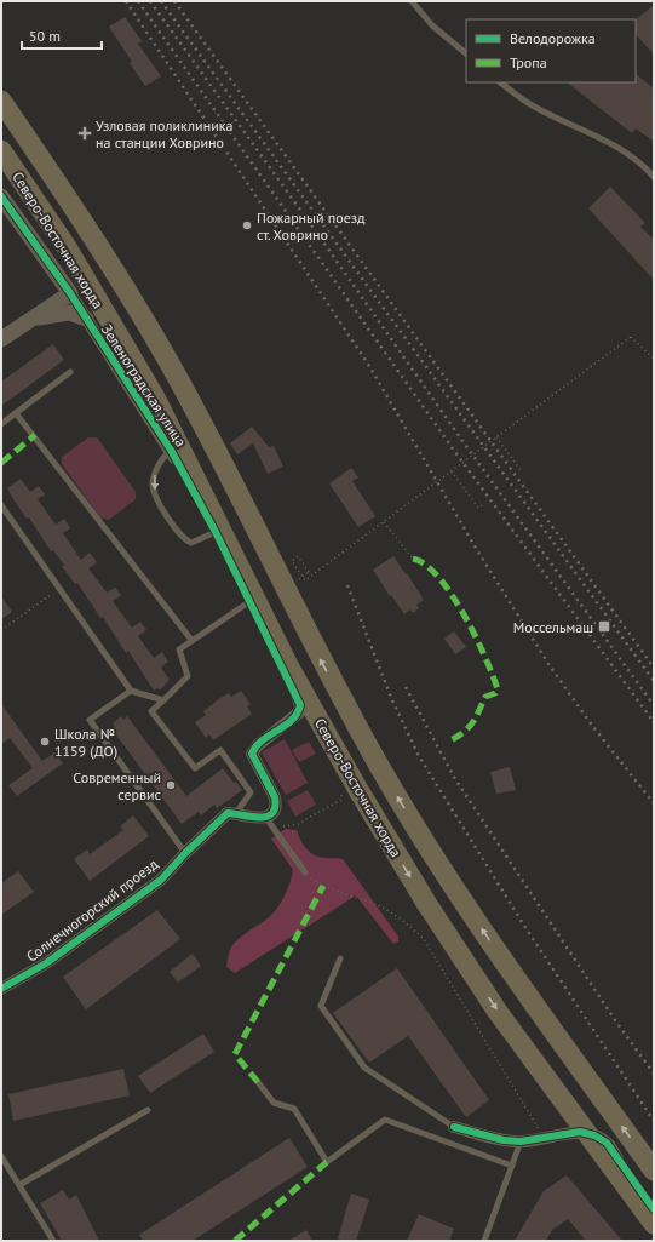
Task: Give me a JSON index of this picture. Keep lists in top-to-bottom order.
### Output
{
  "streets": {
    "main road": ["Северо-Восточная хорда"],
    "street": ["Зеленоградская улица", "Солнечногорский проезд"]
  },
  "places": {
    "health": ["Узловая поликлиника на станции Ховрино"],
    "other": ["Пожарный поезд ст. Ховрино", "Школа № 1159 (ДО)", "Современный сервис"],
    "transit": ["Моссельмаш"]
  },
  "legend": ["Велодорожка", "Тропа"],
  "scale_bar": "50 m"
}
